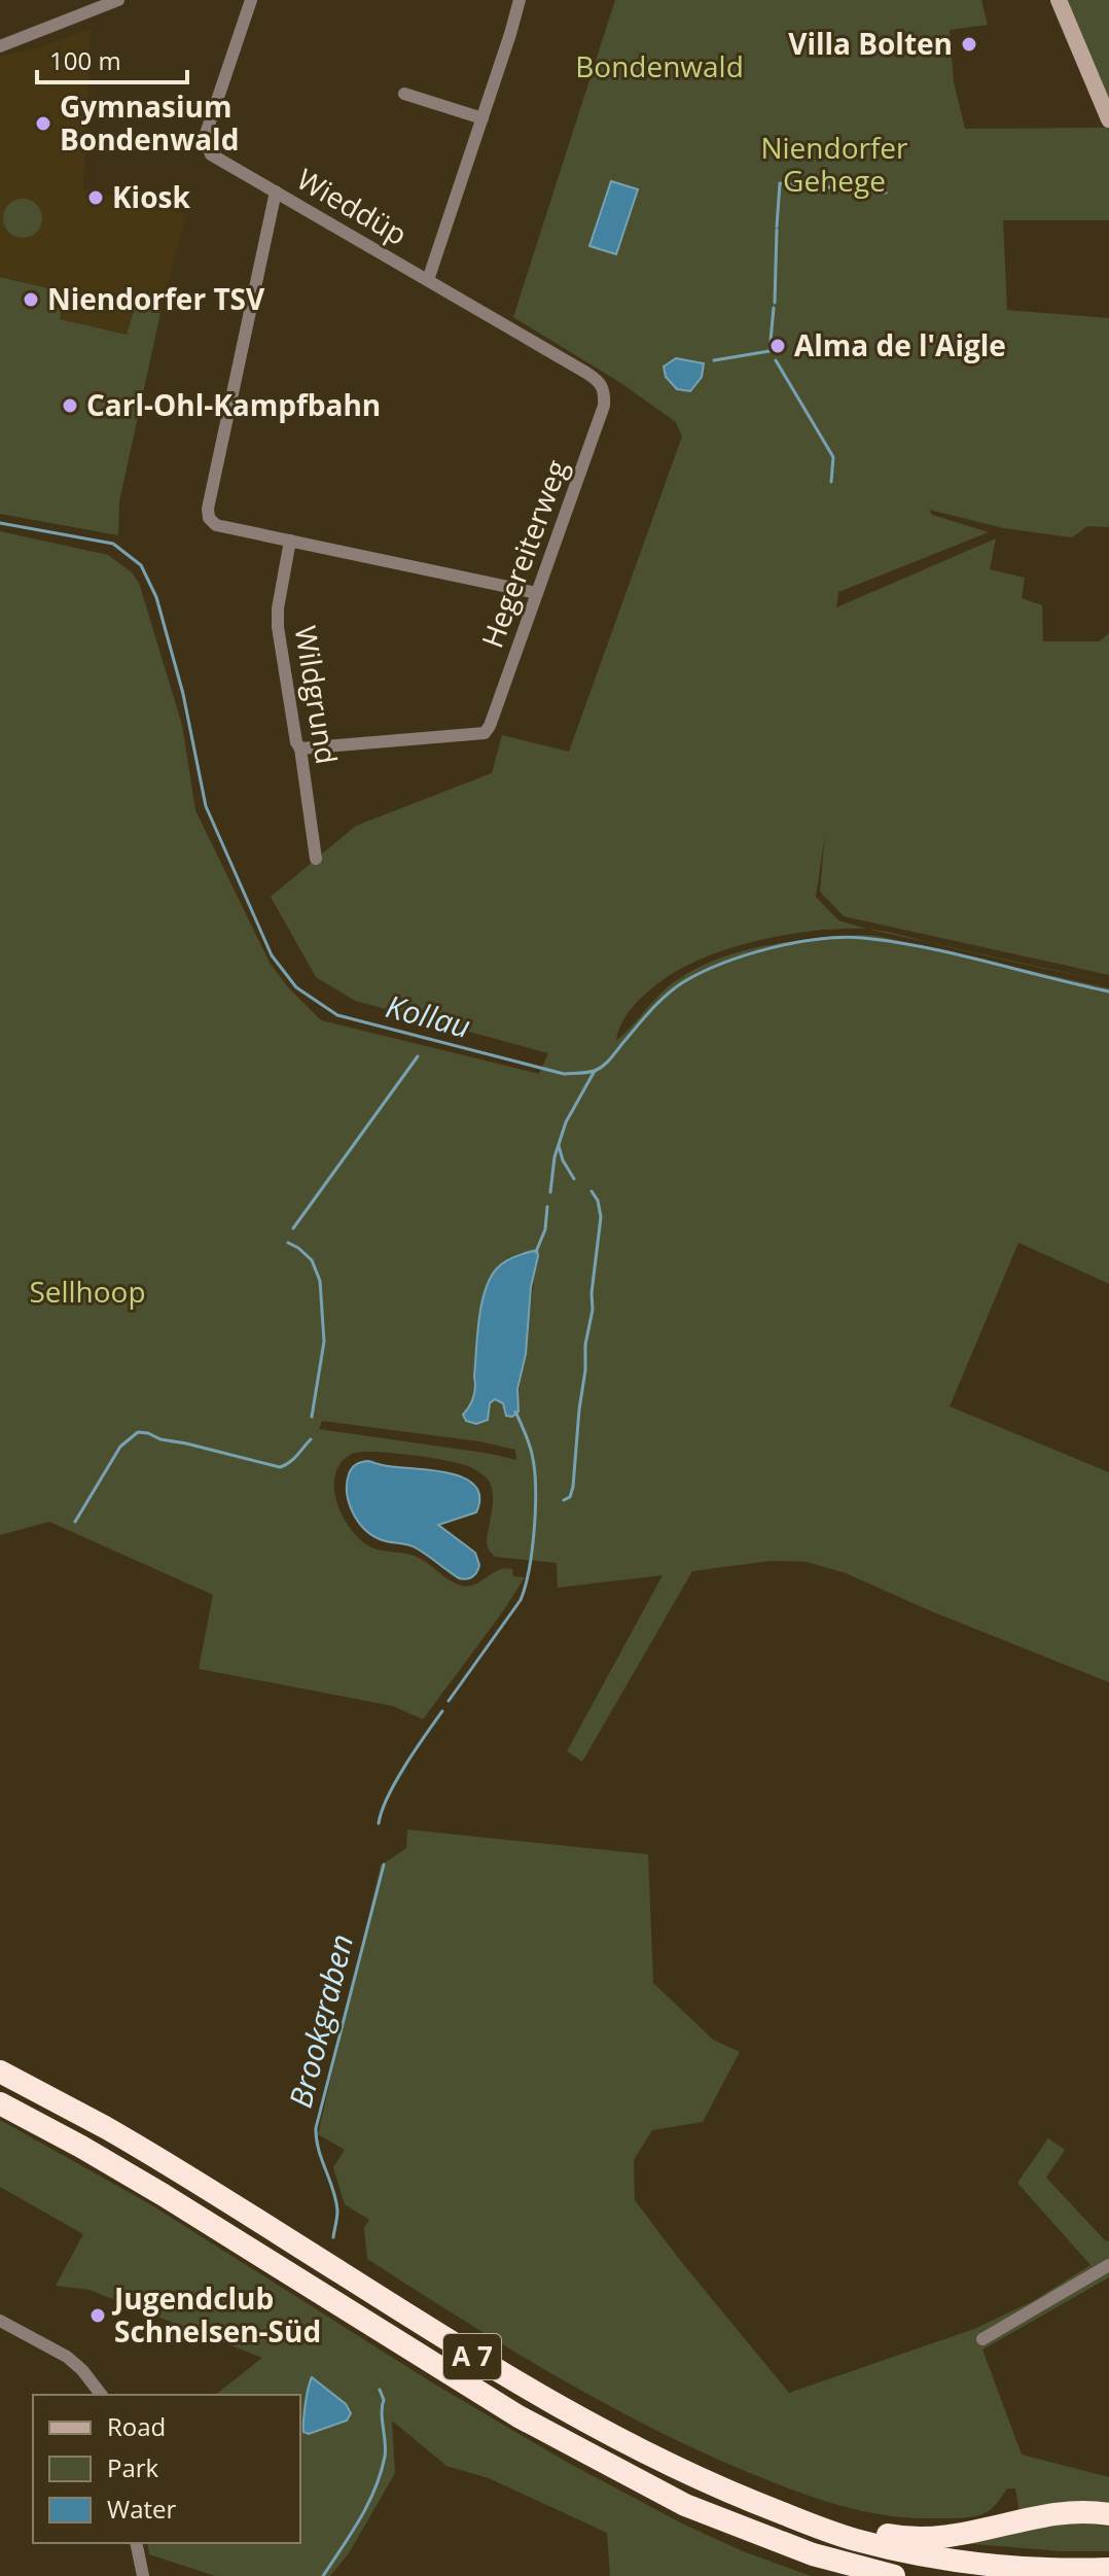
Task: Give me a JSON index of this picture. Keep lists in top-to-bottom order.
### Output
{
  "streets": {
    "highway": ["A 7"],
    "street": ["Wieddüp", "Hegereiterweg", "Wildgrund"]
  },
  "crossings": [
    ["Wieddüp", "Hegereiterweg"],
    ["Hegereiterweg", "Wildgrund"]
  ],
  "water": ["Kollau", "Brookgraben"],
  "parks": ["Bondenwald", "Niendorfer Gehege", "Sellhoop"],
  "places": [
    "Villa Bolten",
    "Gymnasium Bondenwald",
    "Kiosk",
    "Niendorfer TSV",
    "Alma de l'Aigle",
    "Carl-Ohl-Kampfbahn",
    "Jugendclub Schnelsen-Süd"
  ],
  "legend": ["Road", "Park", "Water"],
  "scale_bar": "100 m"
}
